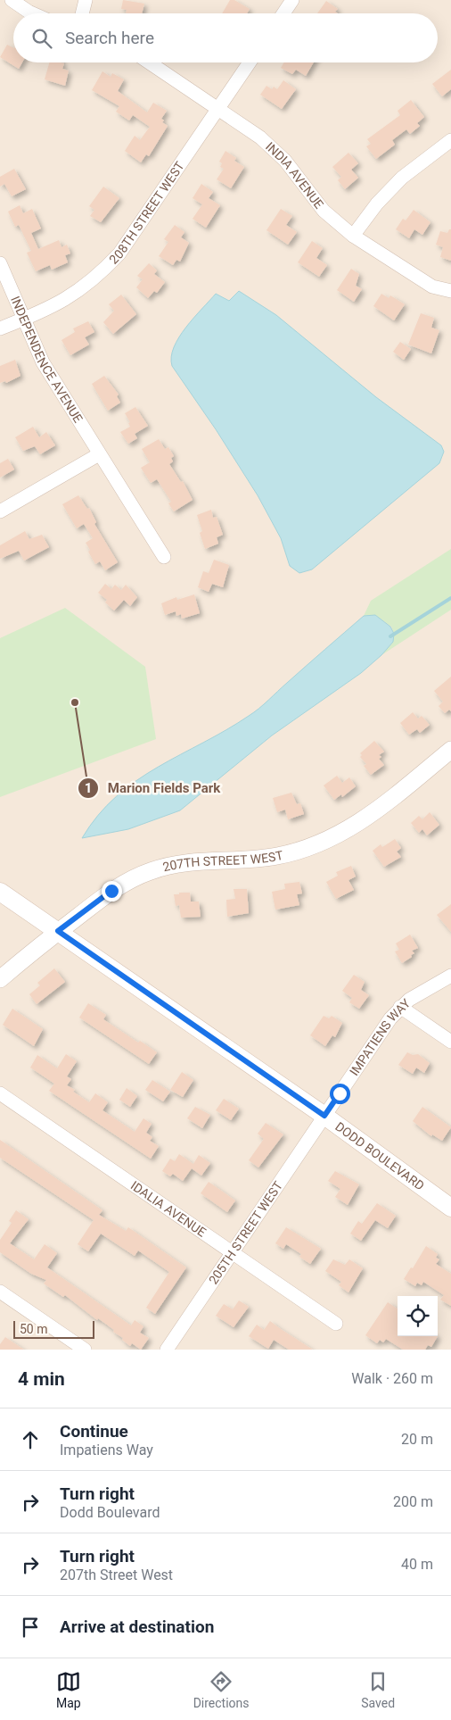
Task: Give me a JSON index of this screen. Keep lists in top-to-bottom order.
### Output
{
  "streets": {
    "main road": ["DODD BOULEVARD"],
    "street": [
      "INDIA AVENUE",
      "208TH STREET WEST",
      "INDEPENDENCE AVENUE",
      "207TH STREET WEST",
      "IMPATIENS WAY",
      "IDALIA AVENUE",
      "205TH STREET WEST"
    ]
  },
  "crossings": [
    ["INDIA AVENUE", "208TH STREET WEST"],
    ["208TH STREET WEST", "INDEPENDENCE AVENUE"],
    ["207TH STREET WEST", "DODD BOULEVARD"],
    ["IMPATIENS WAY", "DODD BOULEVARD"],
    ["IMPATIENS WAY", "205TH STREET WEST"],
    ["DODD BOULEVARD", "205TH STREET WEST"],
    ["IDALIA AVENUE", "205TH STREET WEST"]
  ],
  "places": ["Marion Fields Park"],
  "scale_bar": "50 m",
  "page": {
    "search": "Search here",
    "scale": "50 m",
    "heading": ["4 min", "Walk · 260 m"],
    "list": [
      ["Continue", "Impatiens Way", "20 m"],
      ["Turn right", "Dodd Boulevard", "200 m"],
      ["Turn right", "207th Street West", "40 m"],
      "Arrive at destination"
    ],
    "nav": ["Map", "Directions", "Saved"]
  }
}
